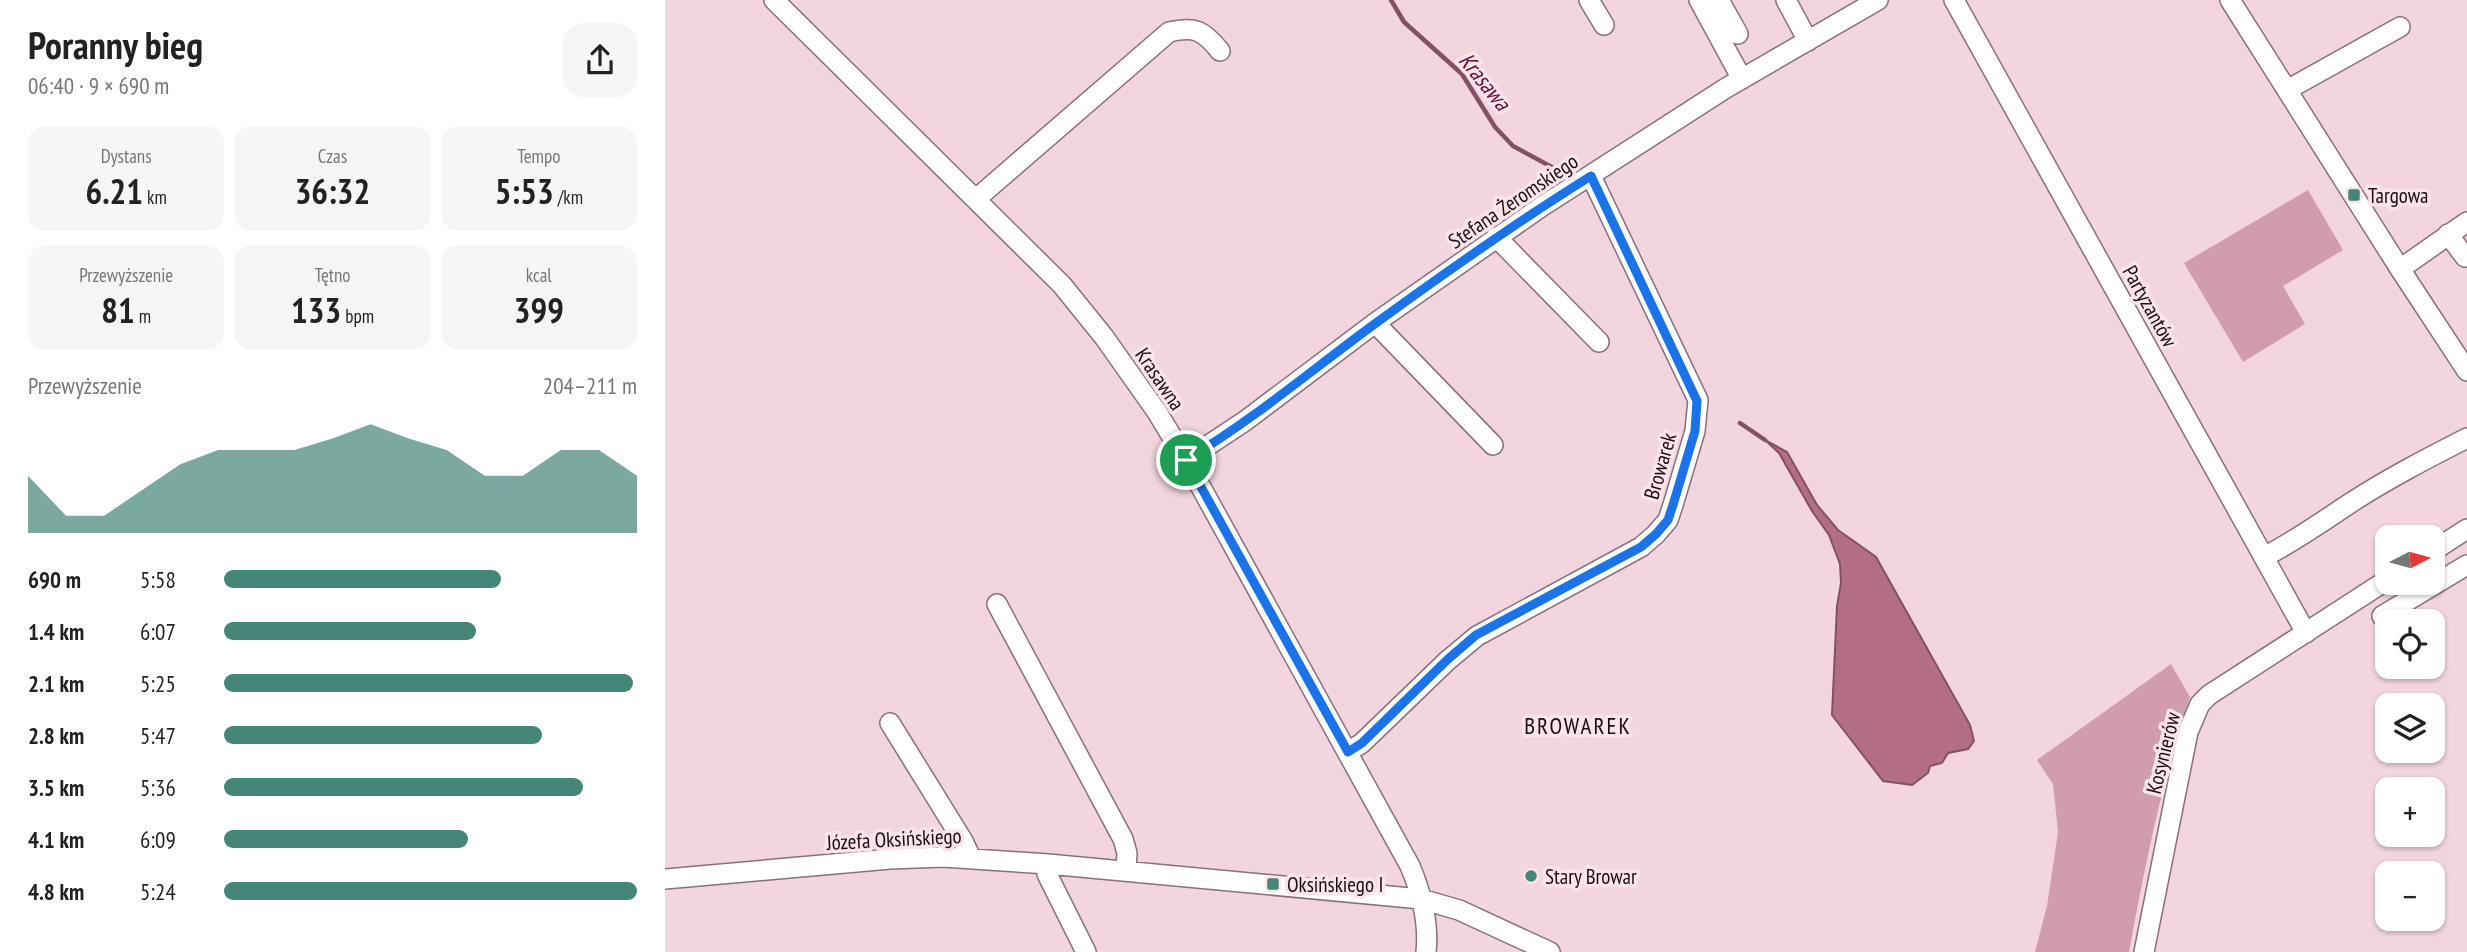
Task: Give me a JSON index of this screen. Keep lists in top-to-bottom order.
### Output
{
  "streets": {
    "street": [
      "Stefana Żeromskiego",
      "Partyzantów",
      "Krasawna",
      "Browarek",
      "Kosynierów",
      "Józefa Oksińskiego"
    ]
  },
  "crossings": [
    ["Stefana Żeromskiego", "Krasawna"],
    ["Stefana Żeromskiego", "Browarek"],
    ["Partyzantów", "Kosynierów"],
    ["Krasawna", "Browarek"],
    ["Krasawna", "Józefa Oksińskiego"]
  ],
  "districts": ["BROWAREK"],
  "water": ["Krasawa"],
  "places": {
    "transit": ["Targowa", "Oksińskiego I"],
    "other": ["Stary Browar"]
  },
  "north": "right",
  "page": {
    "heading": ["Poranny bieg", "06:40 · 9 × 690 m"],
    "stats": [
      ["Dystans", "6.21 km"],
      ["Czas", "36:32"],
      ["Tempo", "5:53 /km"],
      ["Przewyższenie", "81 m"],
      ["Tętno", "133 bpm"],
      ["kcal", "399"]
    ],
    "chart": ["Przewyższenie", "204–211 m"],
    "map_buttons": ["+", "−"],
    "list": [
      {
        "name": "690 m",
        "note": "5:58"
      },
      {
        "name": "1.4 km",
        "note": "6:07"
      },
      {
        "name": "2.1 km",
        "note": "5:25"
      },
      {
        "name": "2.8 km",
        "note": "5:47"
      },
      {
        "name": "3.5 km",
        "note": "5:36"
      },
      {
        "name": "4.1 km",
        "note": "6:09"
      },
      {
        "name": "4.8 km",
        "note": "5:24"
      }
    ]
  }
}
